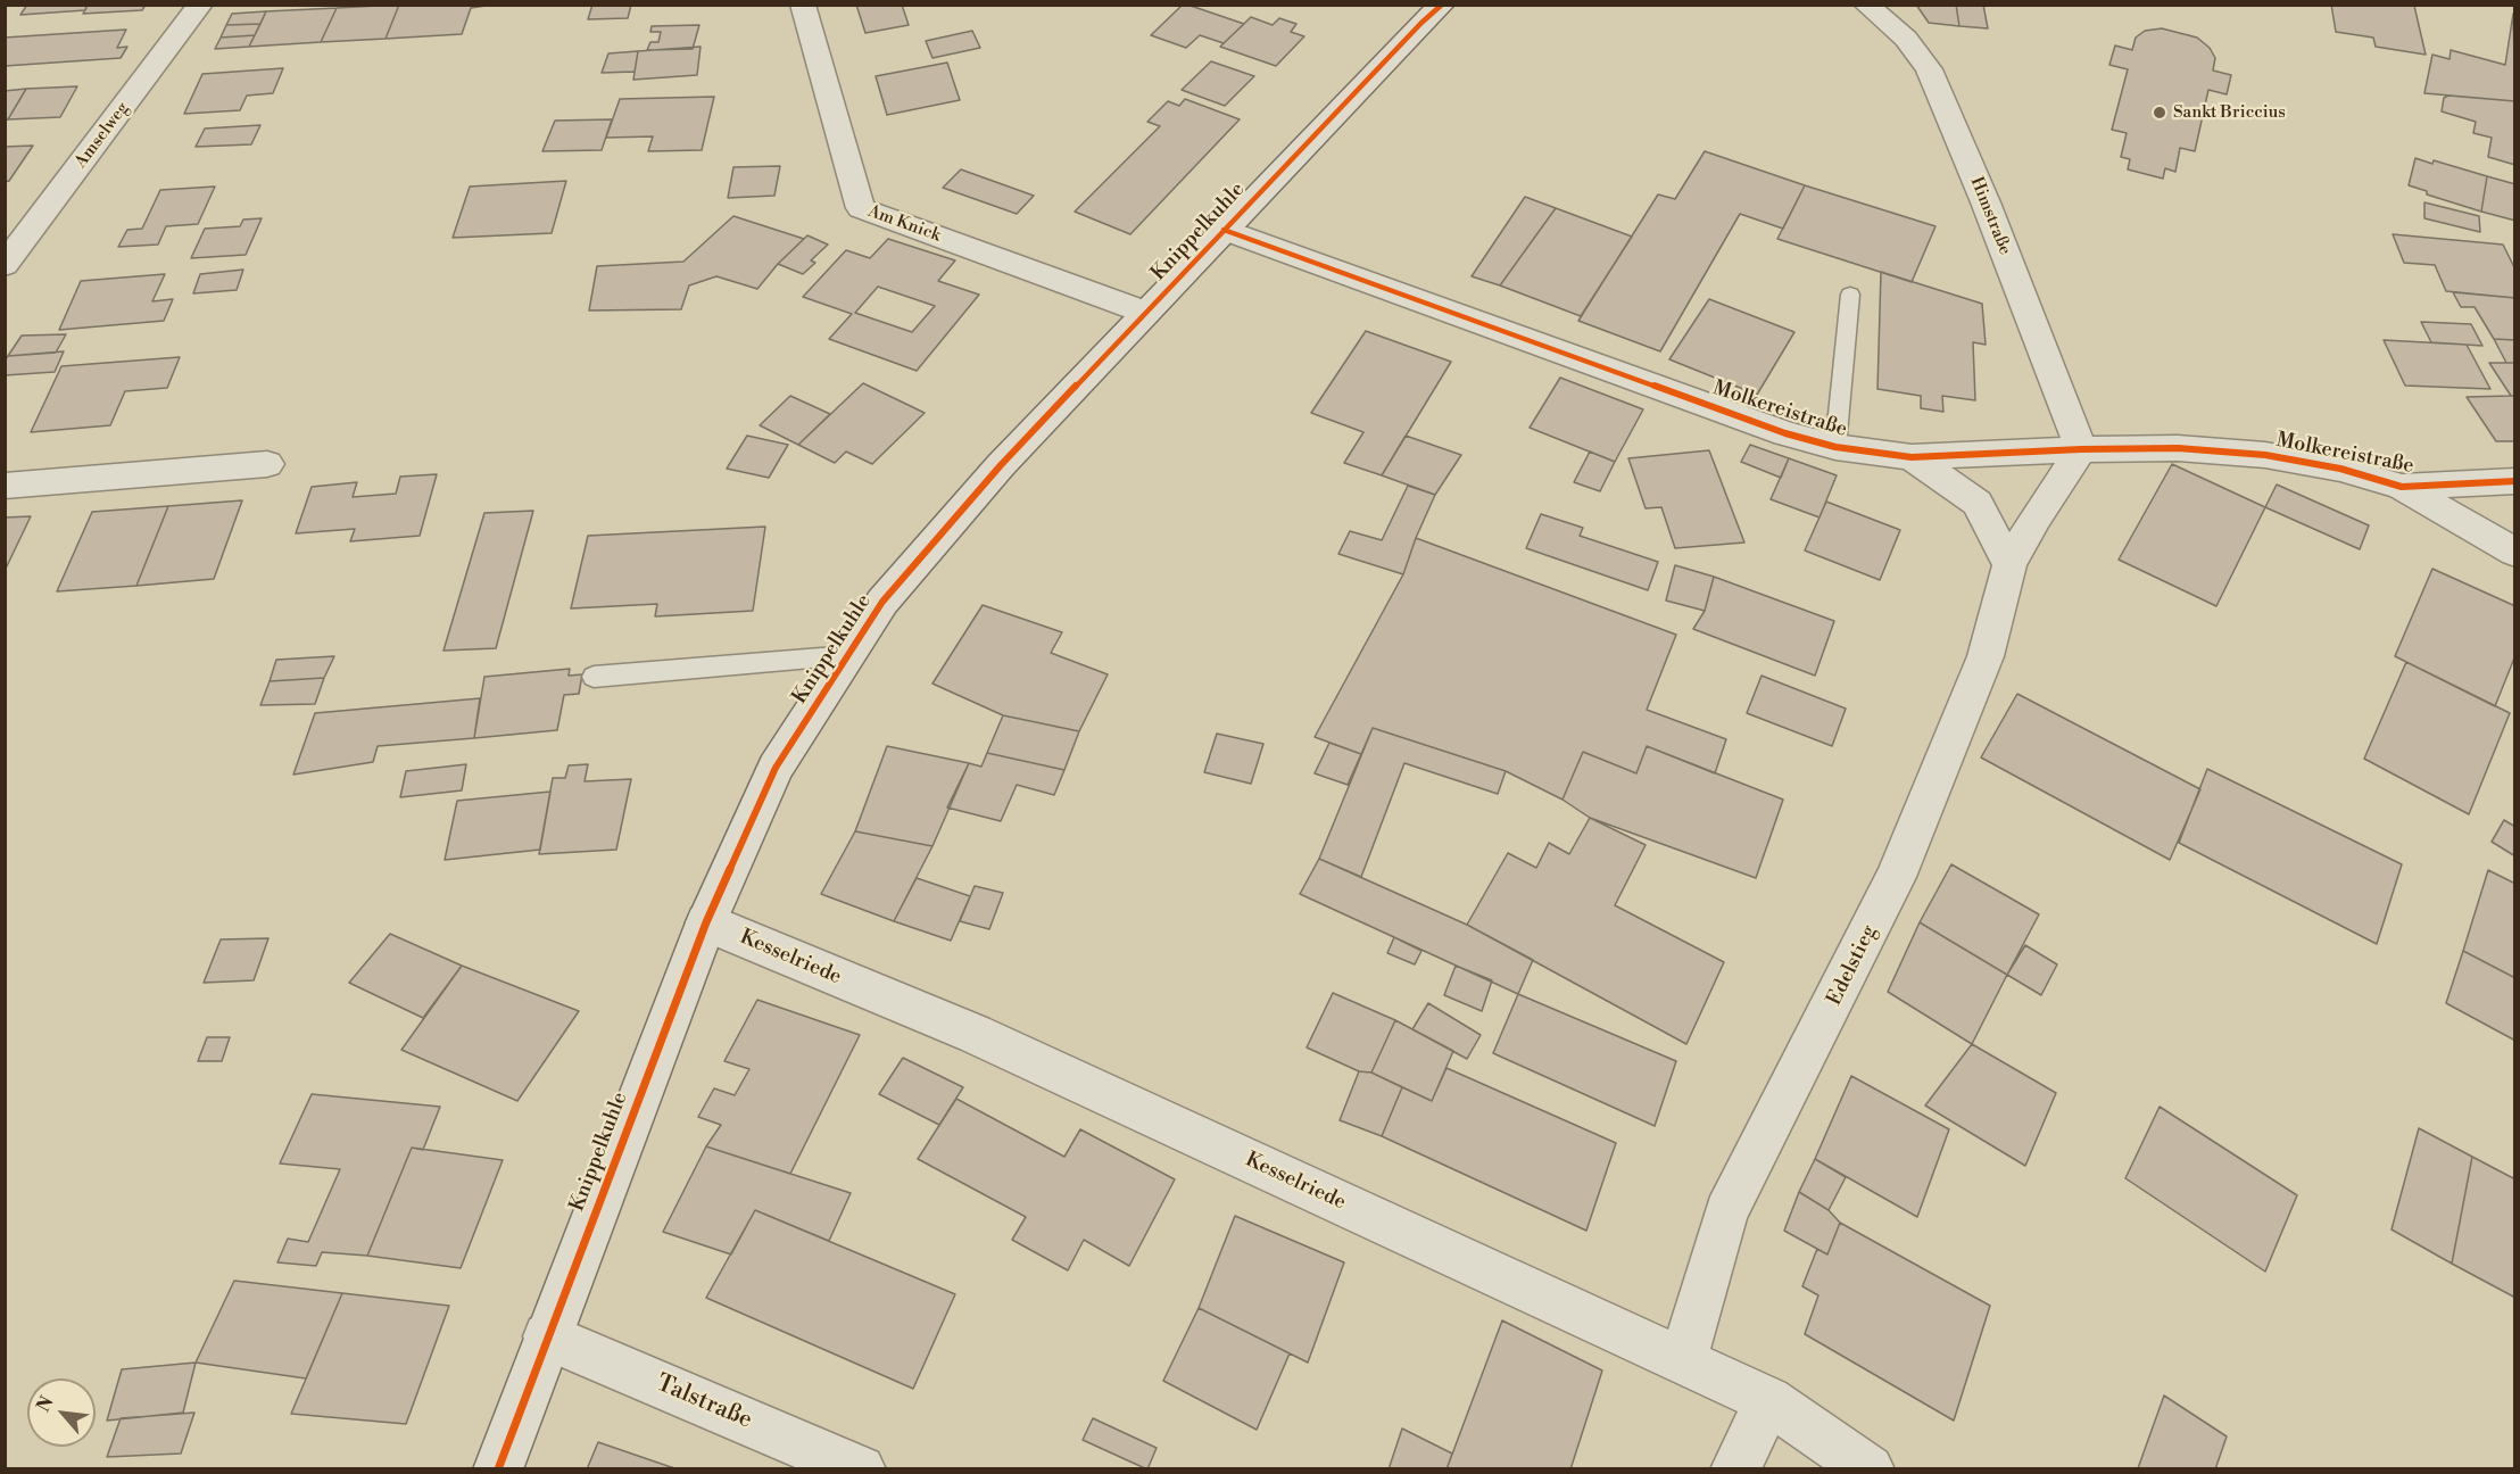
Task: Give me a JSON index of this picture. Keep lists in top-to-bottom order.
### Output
{
  "streets": {
    "street": [
      "Amselweg",
      "Himstraße",
      "Am Knick",
      "Knippelkuhle",
      "Molkereistraße",
      "Kesselriede",
      "Edelstieg",
      "Talstraße"
    ]
  },
  "crossings": [
    ["Himstraße", "Molkereistraße"],
    ["Himstraße", "Edelstieg"],
    ["Am Knick", "Knippelkuhle"],
    ["Knippelkuhle", "Molkereistraße"],
    ["Knippelkuhle", "Kesselriede"],
    ["Knippelkuhle", "Talstraße"],
    ["Molkereistraße", "Edelstieg"],
    ["Kesselriede", "Edelstieg"]
  ],
  "places": ["Sankt Briccius"],
  "north": "top left"
}
